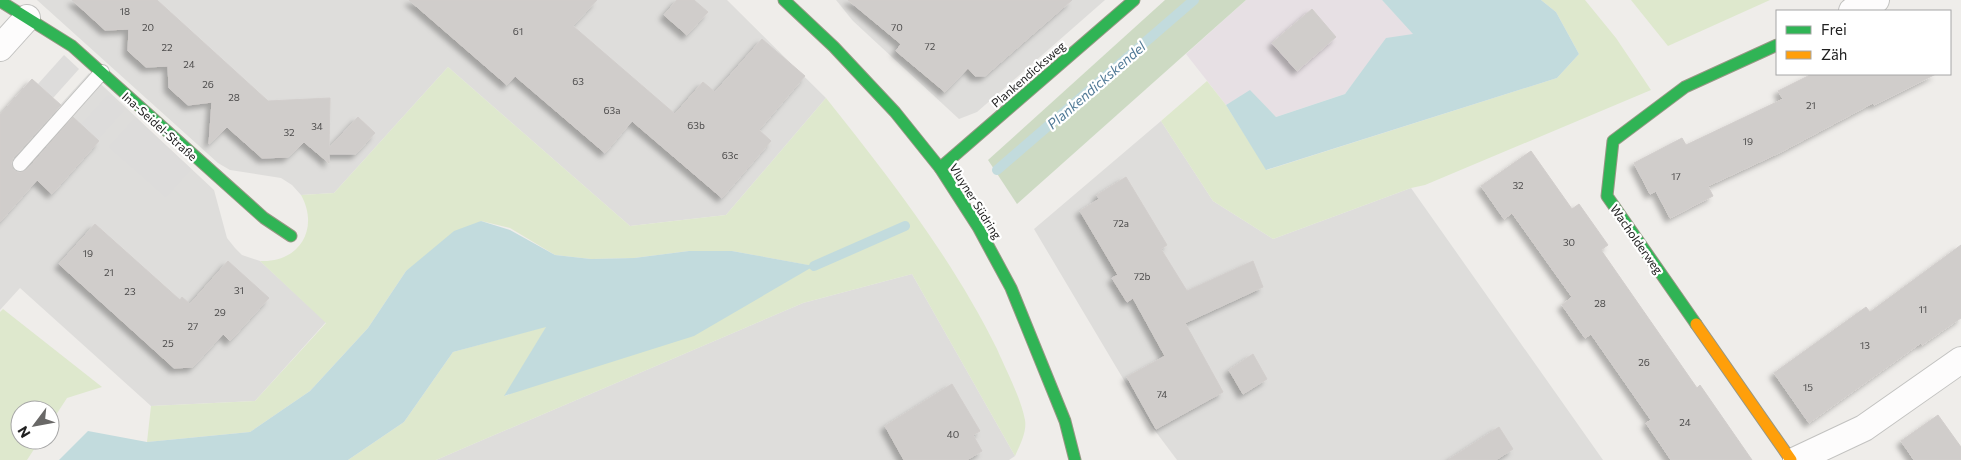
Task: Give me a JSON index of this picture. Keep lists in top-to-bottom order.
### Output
{
  "streets": {
    "street": [
      "Plankendicksweg",
      "Ina-Seidel-Straße",
      "Vluyner Südring",
      "Wacholderweg"
    ]
  },
  "crossings": [
    ["Plankendicksweg", "Vluyner Südring"]
  ],
  "water": ["Plankendickskendel"],
  "house_numbers": [
    "18",
    "20",
    "70",
    "61",
    "72",
    "22",
    "24",
    "63",
    "26",
    "28",
    "21",
    "63a",
    "63b",
    "34",
    "32",
    "19",
    "63c",
    "17",
    "32",
    "72a",
    "30",
    "19",
    "21",
    "72b",
    "31",
    "23",
    "28",
    "11",
    "29",
    "27",
    "25",
    "13",
    "26",
    "15",
    "74",
    "24",
    "40"
  ],
  "legend": ["Frei", "Zäh"],
  "north": "bottom left"
}
